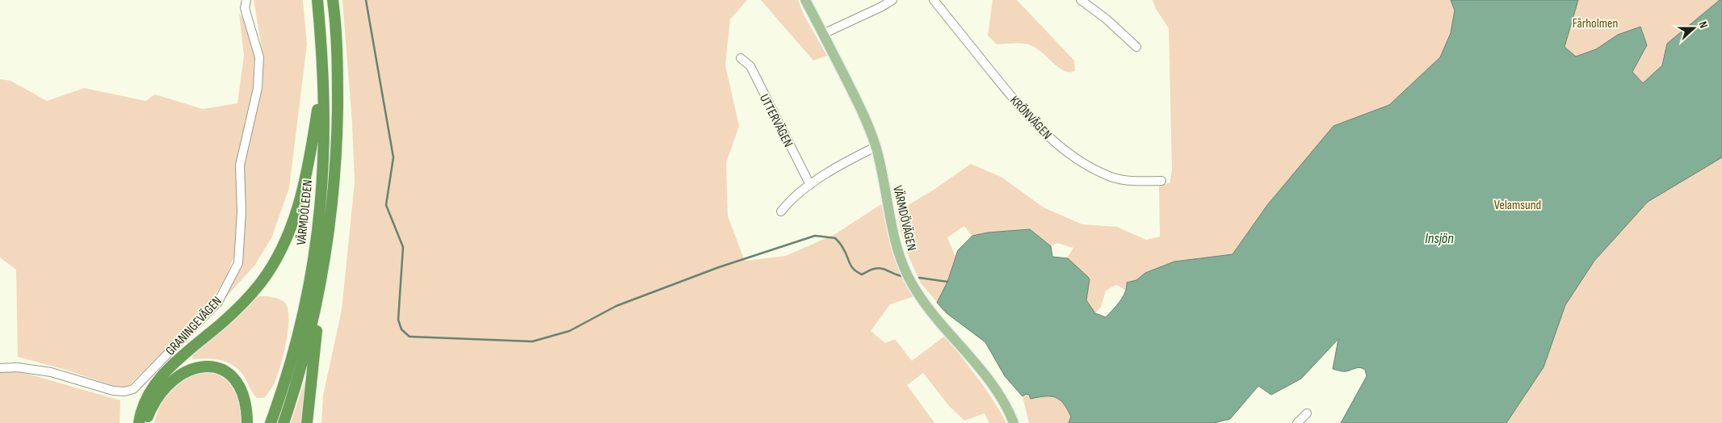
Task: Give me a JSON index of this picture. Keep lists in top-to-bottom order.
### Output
{
  "streets": {
    "highway": ["VÄRMDÖLEDEN"],
    "main road": ["VÄRMDÖVÄGEN"],
    "street": ["KRÖNVÄGEN", "UTTERVÄGEN", "GRANINGEVÄGEN"]
  },
  "water": ["Insjön"],
  "parks": ["Fårholmen", "Velamsund"],
  "north": "right"
}
